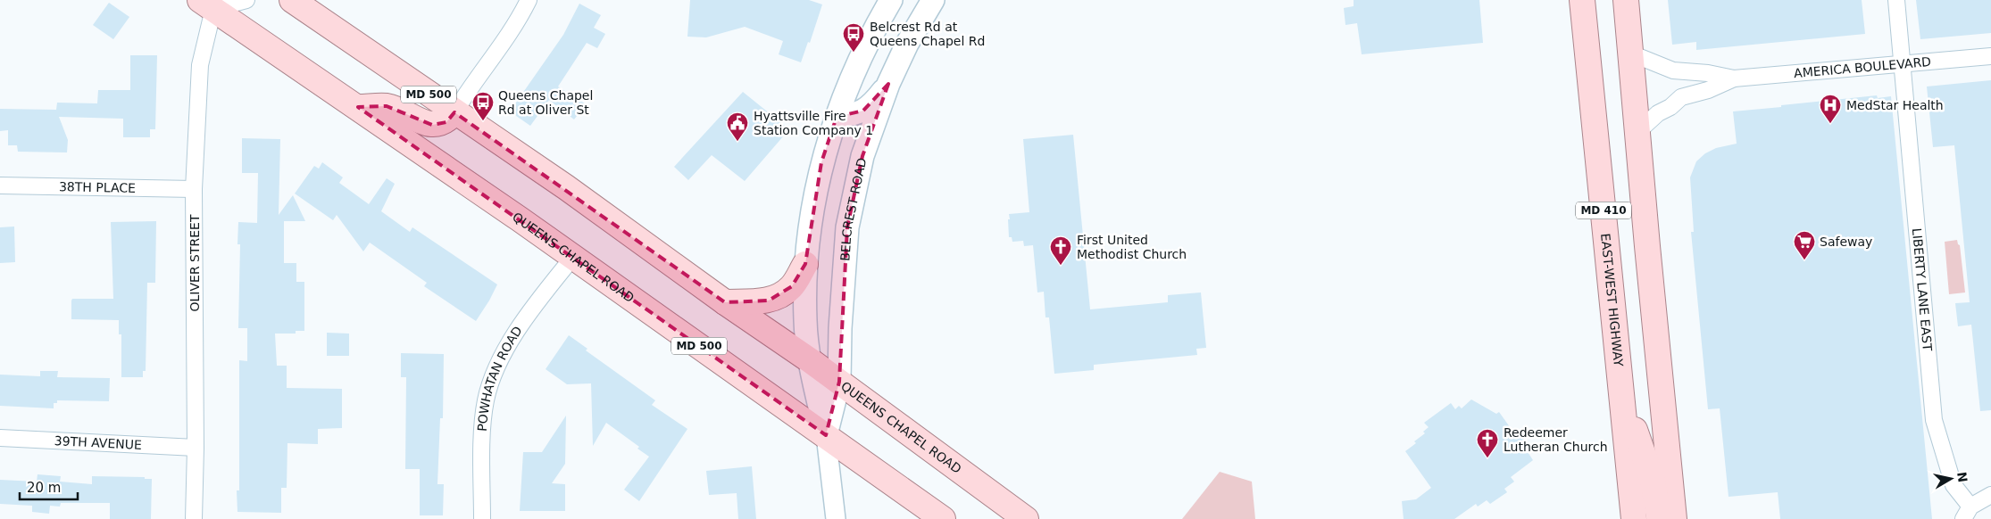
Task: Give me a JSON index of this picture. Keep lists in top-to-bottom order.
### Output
{
  "streets": {
    "main road": [
      "MD 500",
      "BELCREST ROAD",
      "MD 410",
      "QUEENS CHAPEL ROAD",
      "EAST-WEST HIGHWAY"
    ],
    "street": [
      "AMERICA BOULEVARD",
      "38TH PLACE",
      "OLIVER STREET",
      "LIBERTY LANE EAST",
      "POWHATAN ROAD",
      "39TH AVENUE"
    ]
  },
  "crossings": [
    ["AMERICA BOULEVARD", "MD 410"],
    ["AMERICA BOULEVARD", "LIBERTY LANE EAST"],
    ["38TH PLACE", "OLIVER STREET"],
    ["BELCREST ROAD", "QUEENS CHAPEL ROAD"],
    ["QUEENS CHAPEL ROAD", "OLIVER STREET"],
    ["QUEENS CHAPEL ROAD", "POWHATAN ROAD"],
    ["OLIVER STREET", "39TH AVENUE"]
  ],
  "places": {
    "bus stop": ["Belcrest Rd at Queens Chapel Rd", "Queens Chapel Rd at Oliver St"],
    "hospital": ["MedStar Health"],
    "public building": ["Hyattsville Fire Station Company 1"],
    "supermarket": ["Safeway"],
    "church": ["First United Methodist Church", "Redeemer Lutheran Church"]
  },
  "scale_bar": "20 m",
  "north": "right"
}
